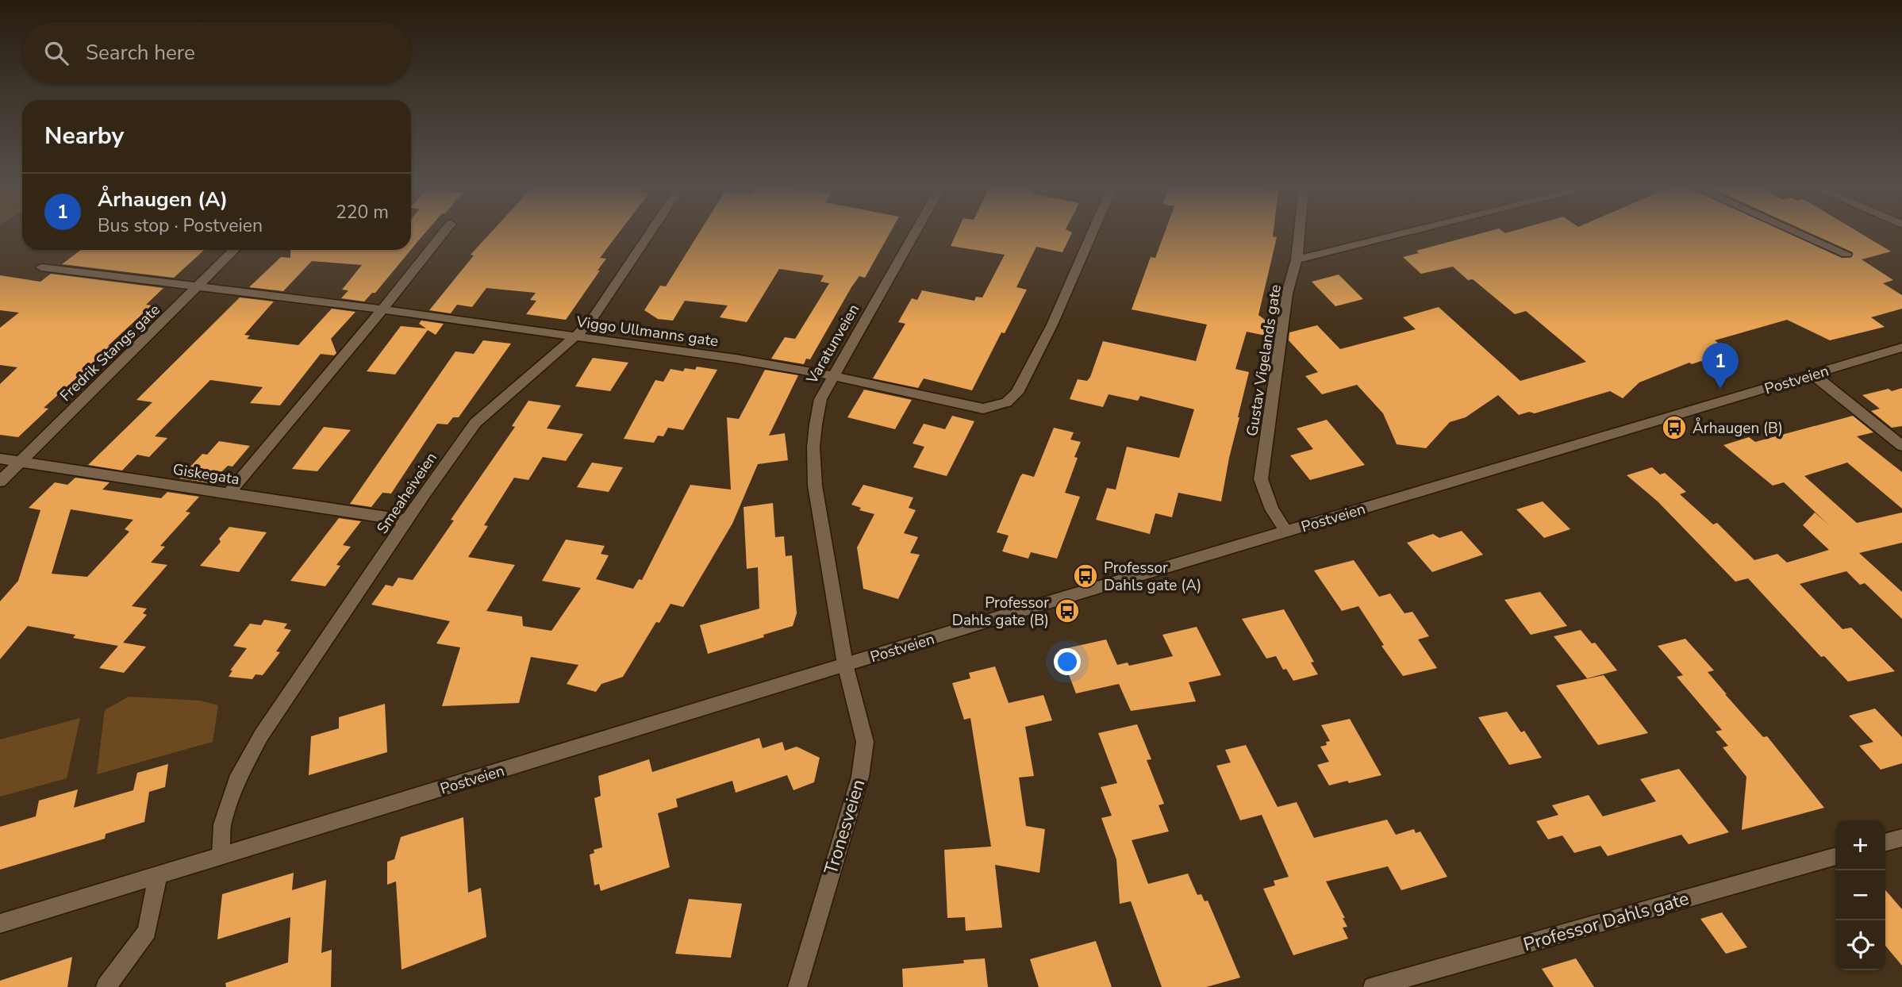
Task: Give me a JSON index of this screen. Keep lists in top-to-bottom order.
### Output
{
  "streets": {
    "street": [
      "Viggo Ullmanns gate",
      "Varatunveien",
      "Fredrik Stangs gate",
      "Gustav Vigelands gate",
      "Postveien",
      "Giskegata",
      "Smeaheiveien",
      "Tronesveien",
      "Professor Dahls gate"
    ]
  },
  "crossings": [
    ["Viggo Ullmanns gate", "Varatunveien"],
    ["Viggo Ullmanns gate", "Fredrik Stangs gate"],
    ["Viggo Ullmanns gate", "Smeaheiveien"],
    ["Varatunveien", "Postveien"],
    ["Varatunveien", "Tronesveien"],
    ["Fredrik Stangs gate", "Giskegata"],
    ["Gustav Vigelands gate", "Postveien"],
    ["Postveien", "Smeaheiveien"],
    ["Postveien", "Tronesveien"],
    ["Giskegata", "Smeaheiveien"]
  ],
  "places": {
    "bus stop": ["Århaugen (B)", "Professor Dahls gate (A)", "Professor Dahls gate (B)"]
  },
  "page": {
    "search": "Search here",
    "heading": "Nearby",
    "list": [
      {
        "mark": "1",
        "name": "Århaugen (A)",
        "note": "Bus stop · Postveien",
        "value": "220 m"
      }
    ],
    "pins": "1",
    "map_buttons": ["+", "−"]
  }
}
